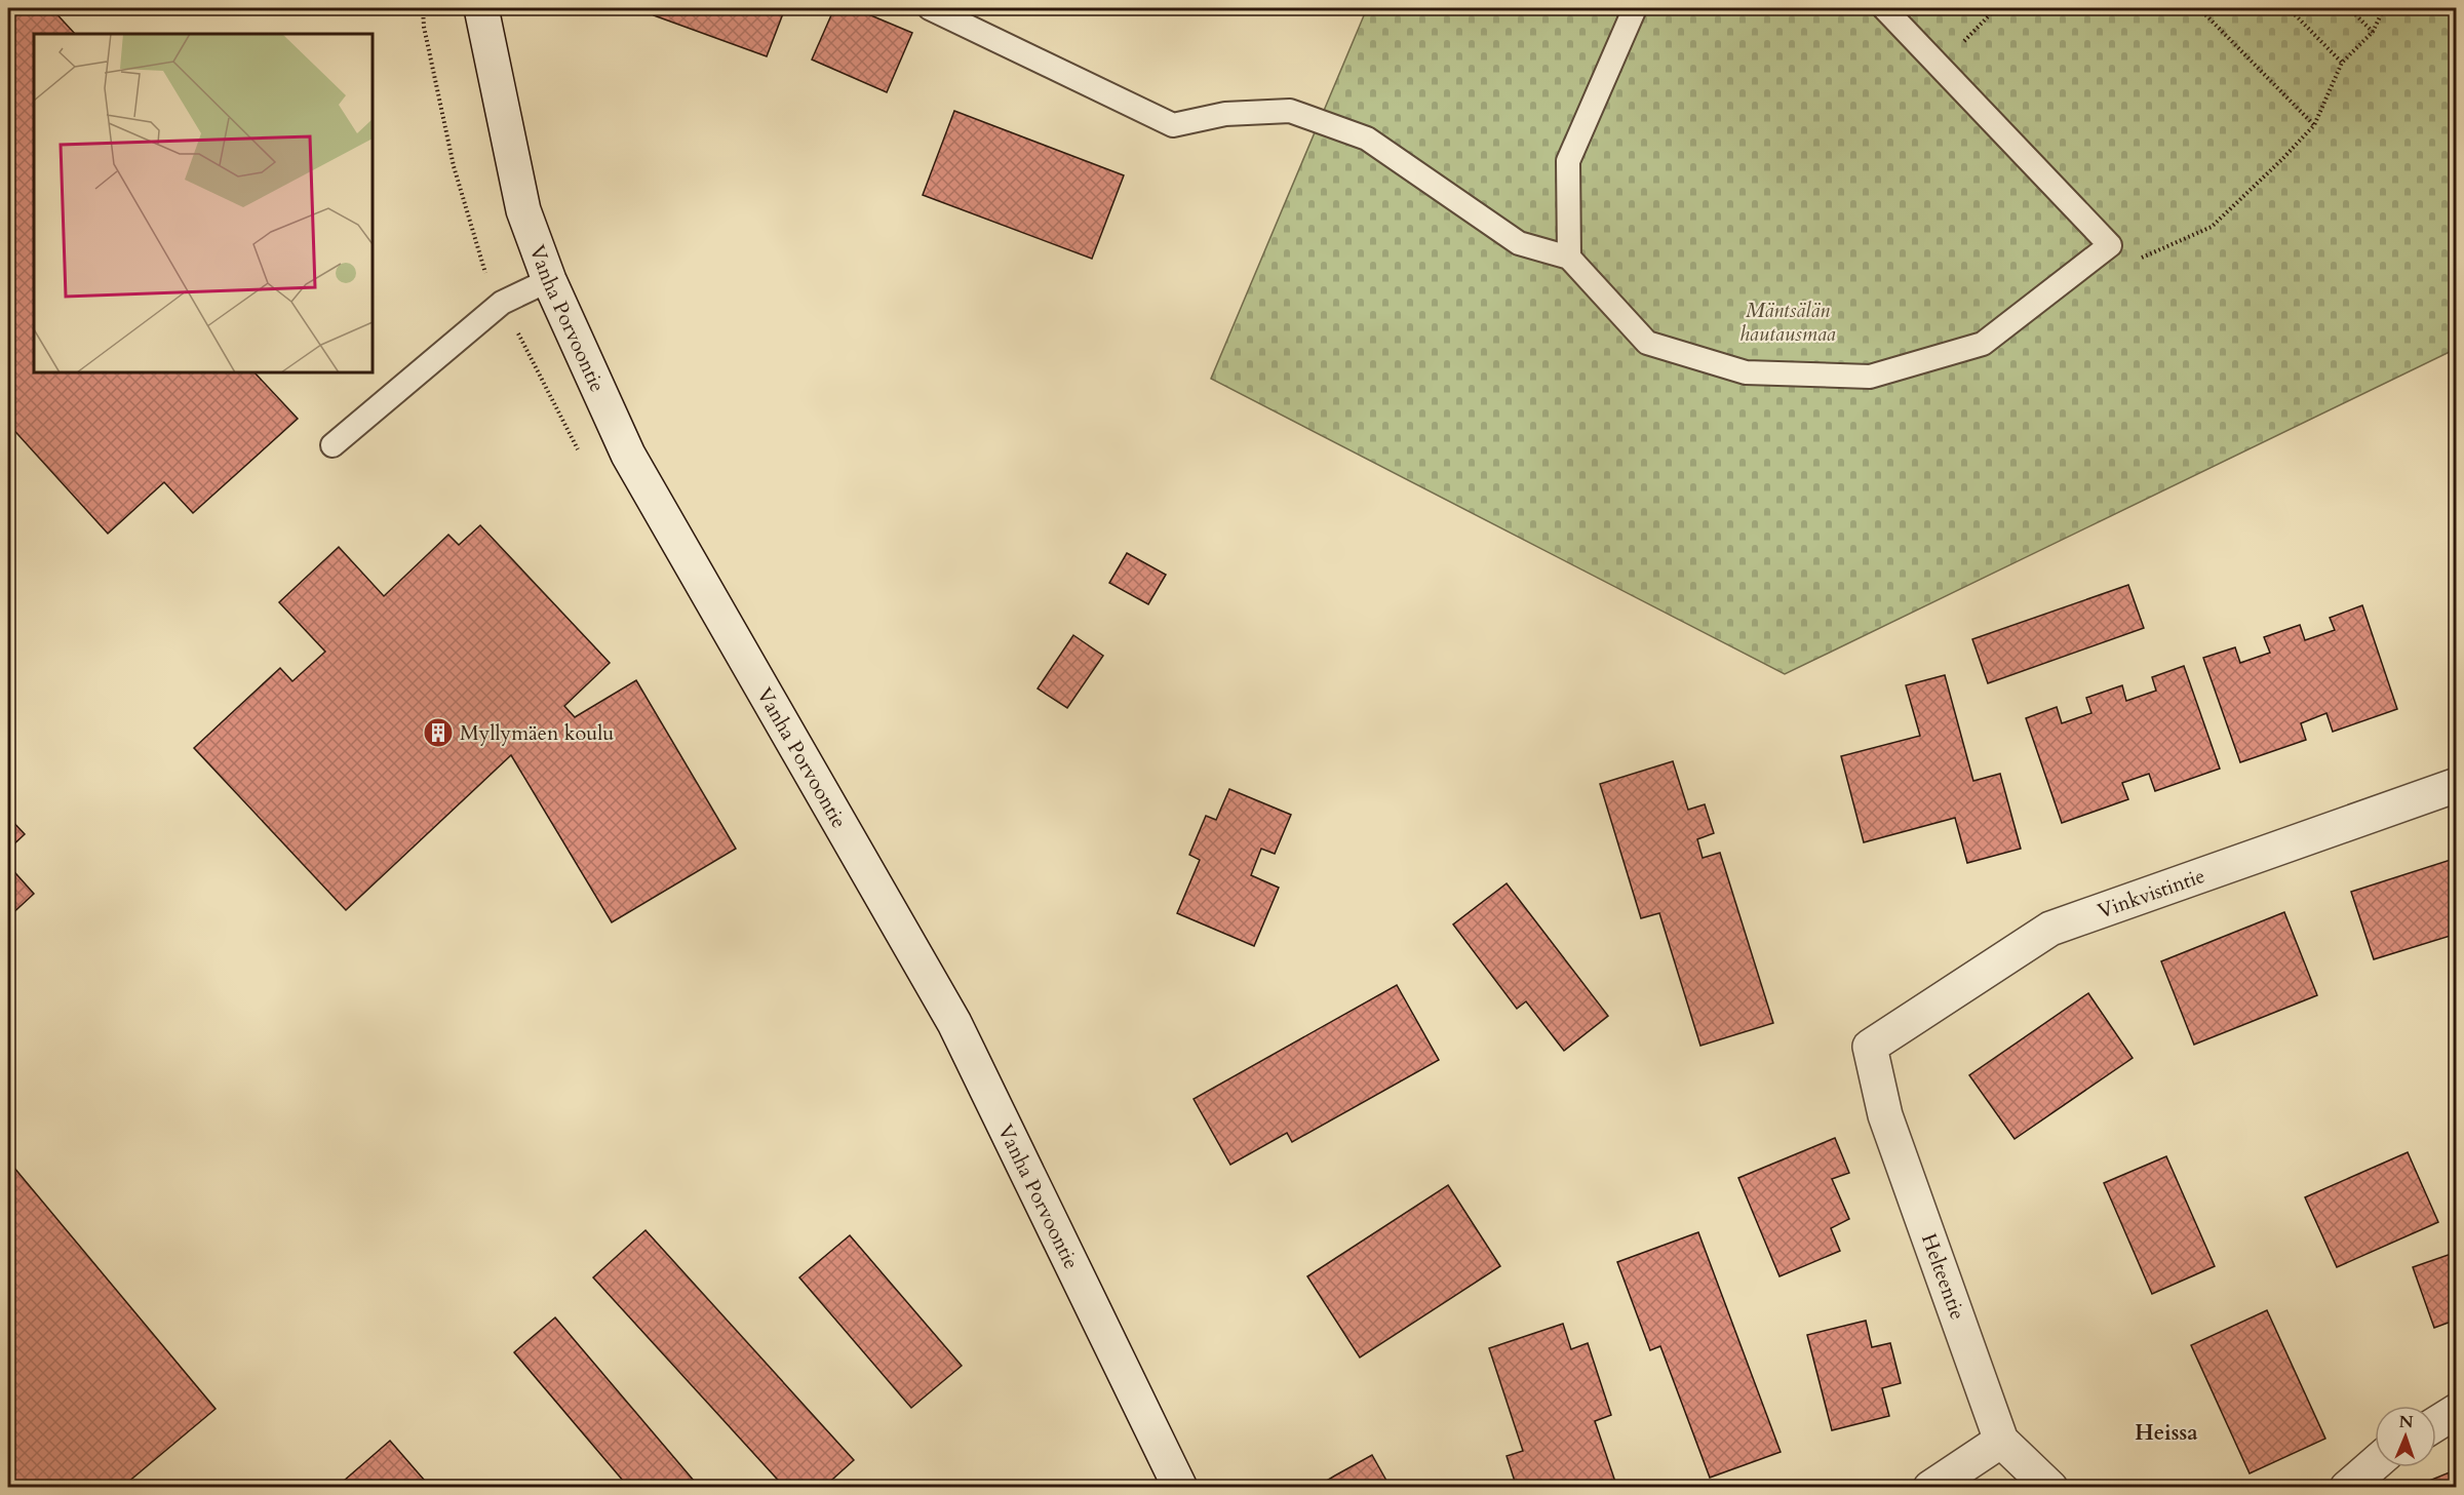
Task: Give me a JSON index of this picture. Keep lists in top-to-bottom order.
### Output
{
  "streets": {
    "main road": ["Vanha Porvoontie", "Vinkvistintie", "Helteentie"]
  },
  "crossings": [
    ["Vinkvistintie", "Helteentie"]
  ],
  "districts": ["Heissa"],
  "parks": ["Mäntsälän hautausmaa"],
  "places": {
    "building": ["Myllymäen koulu"]
  },
  "north": "top"
}
